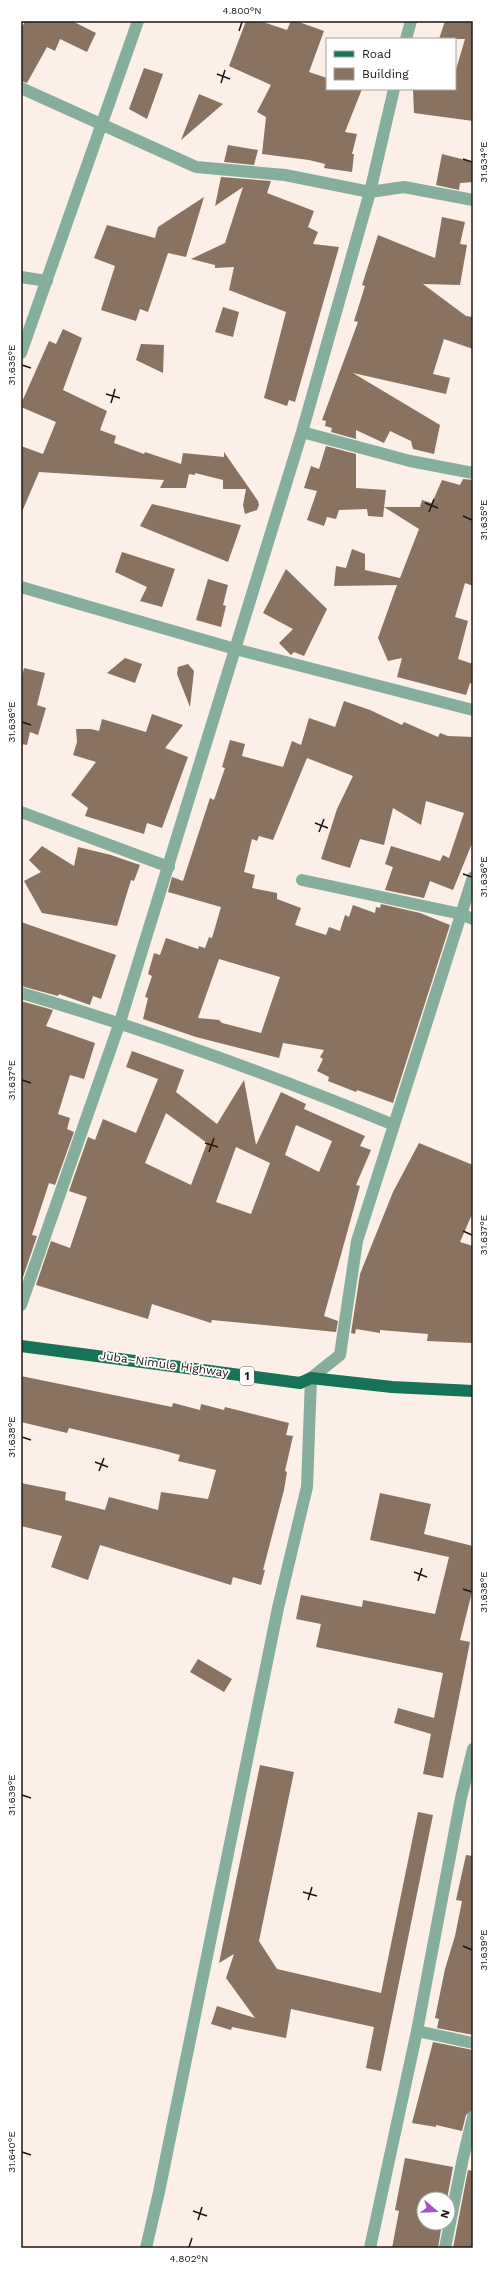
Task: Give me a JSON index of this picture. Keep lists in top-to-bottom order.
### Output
{
  "streets": {
    "main road": ["Juba–Nimule Highway", "1"]
  },
  "legend": ["Road", "Building"],
  "north": "right",
  "coordinates": [
    "4.800°N",
    "31.634°E",
    "31.635°E",
    "31.636°E",
    "31.637°E",
    "31.638°E",
    "31.639°E",
    "31.640°E",
    "4.802°N"
  ]
}
